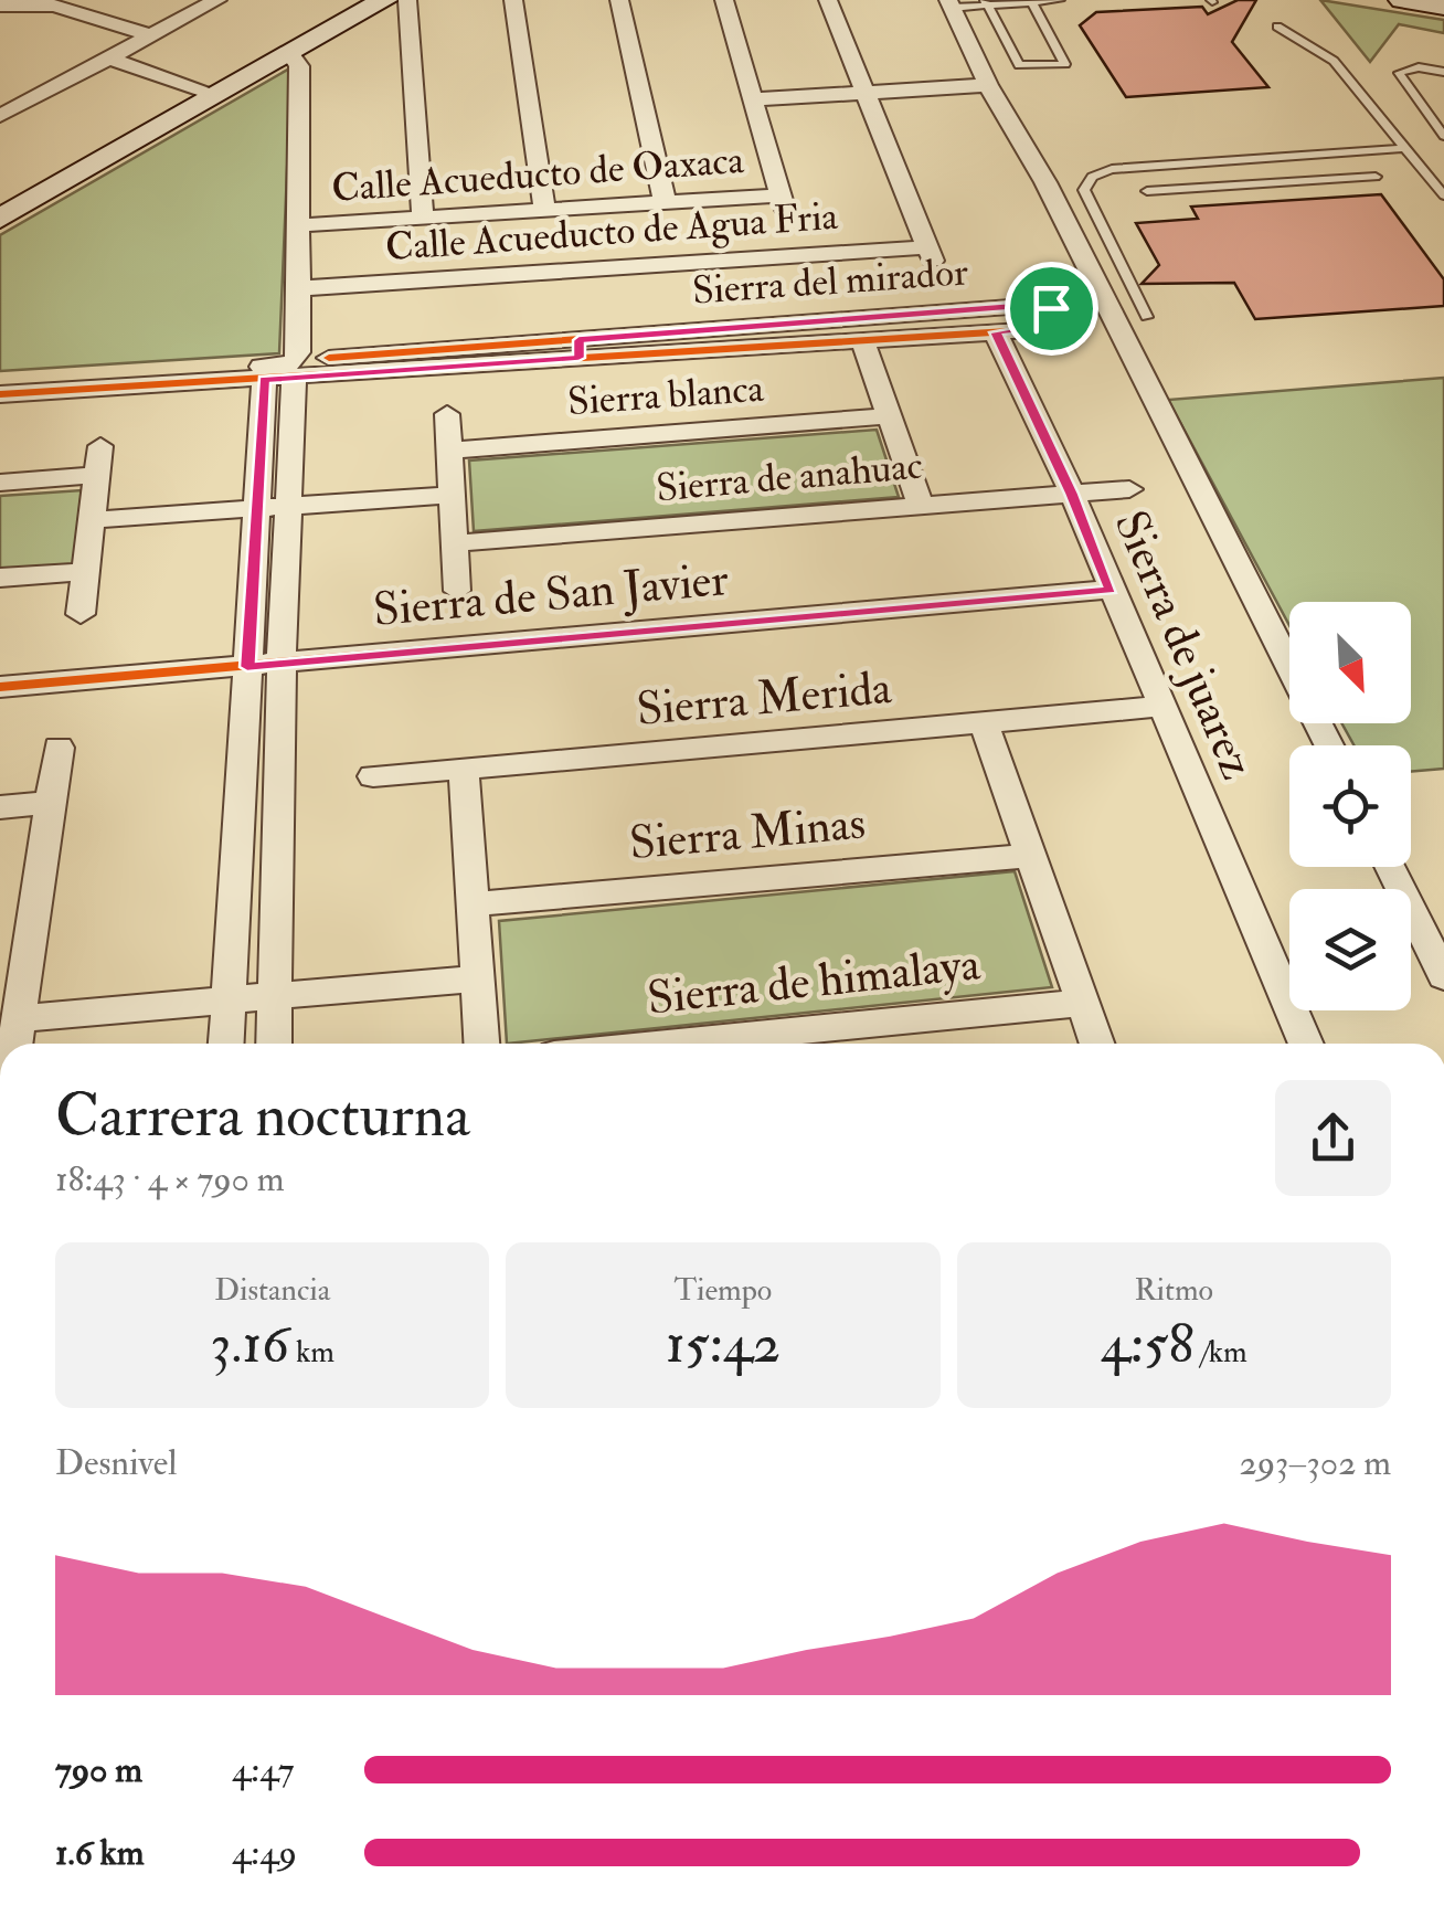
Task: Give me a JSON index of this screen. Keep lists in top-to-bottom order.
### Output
{
  "streets": {
    "street": [
      "Calle Acueducto de Oaxaca",
      "Calle Acueducto de Agua Fria",
      "Sierra del mirador",
      "Sierra blanca",
      "Sierra de anahuac",
      "Sierra de San Javier",
      "Sierra de juarez",
      "Sierra Merida",
      "Sierra Minas",
      "Sierra de himalaya"
    ]
  },
  "crossings": [
    ["Sierra del mirador", "Sierra de juarez"],
    ["Sierra de anahuac", "Sierra de juarez"],
    ["Sierra de San Javier", "Sierra de juarez"],
    ["Sierra de juarez", "Sierra Merida"]
  ],
  "north": "bottom right",
  "page": {
    "heading": ["Carrera nocturna", "18:43 · 4 × 790 m"],
    "stats": [
      ["Distancia", "3.16 km"],
      ["Tiempo", "15:42"],
      ["Ritmo", "4:58 /km"]
    ],
    "chart": ["Desnivel", "293–302 m"],
    "list": [
      {
        "name": "790 m",
        "note": "4:47"
      },
      {
        "name": "1.6 km",
        "note": "4:49"
      }
    ]
  }
}
